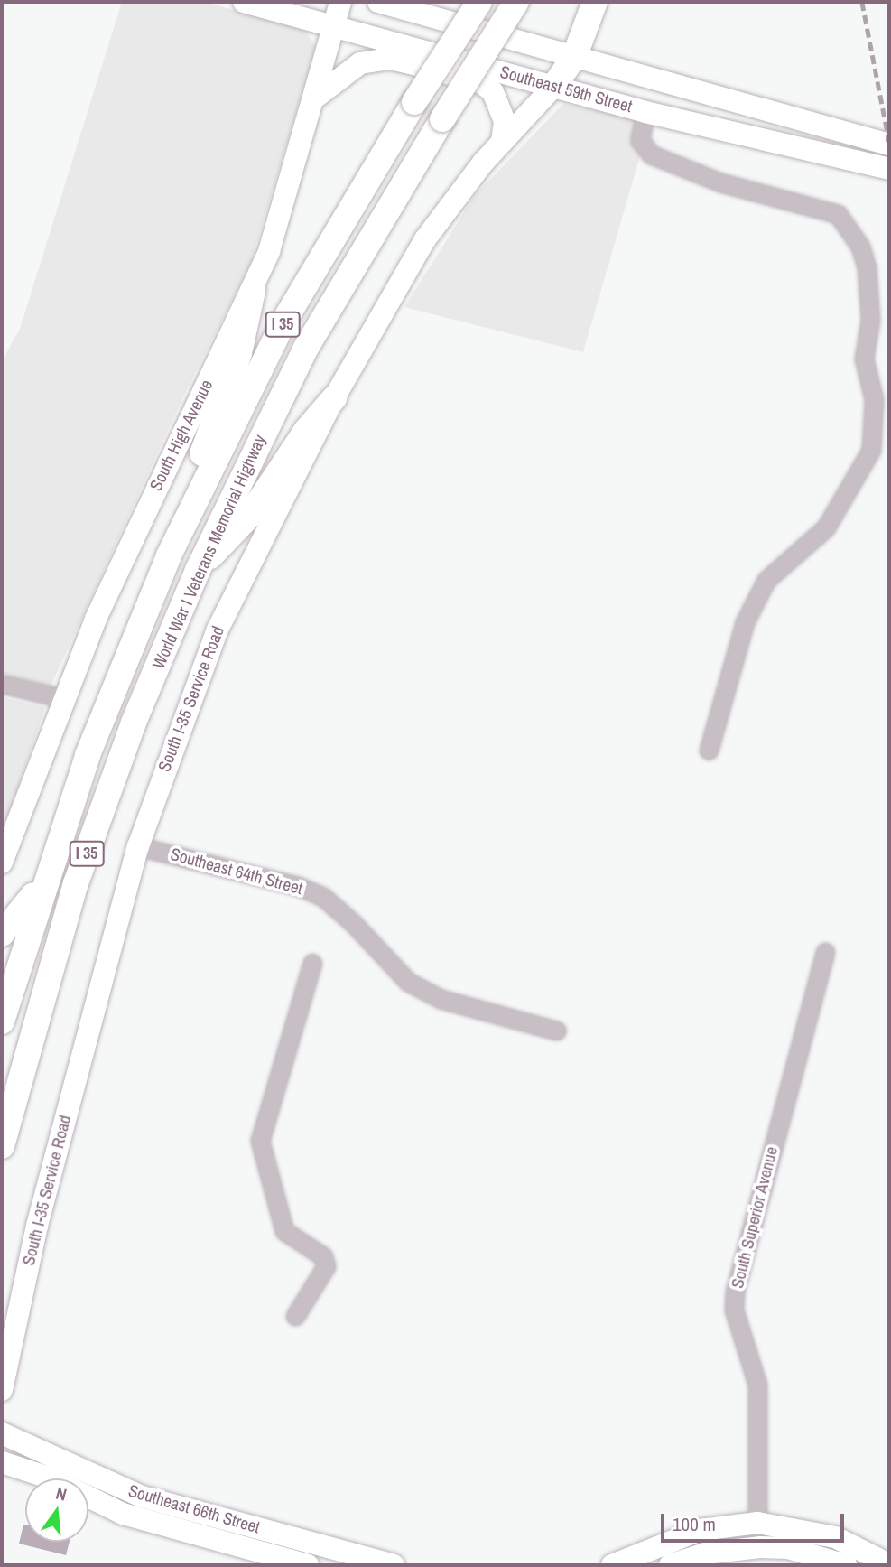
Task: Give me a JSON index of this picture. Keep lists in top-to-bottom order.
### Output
{
  "streets": {
    "highway": ["I 35", "World War I Veterans Memorial Highway"],
    "main road": [
      "Southeast 59th Street",
      "South High Avenue",
      "South I-35 Service Road",
      "Southeast 66th Street"
    ],
    "street": ["Southeast 64th Street", "South Superior Avenue"]
  },
  "crossings": [
    ["Southeast 59th Street", "South High Avenue"],
    ["Southeast 59th Street", "South I-35 Service Road"],
    ["South I-35 Service Road", "Southeast 64th Street"]
  ],
  "scale_bar": "100 m",
  "north": "top"
}
